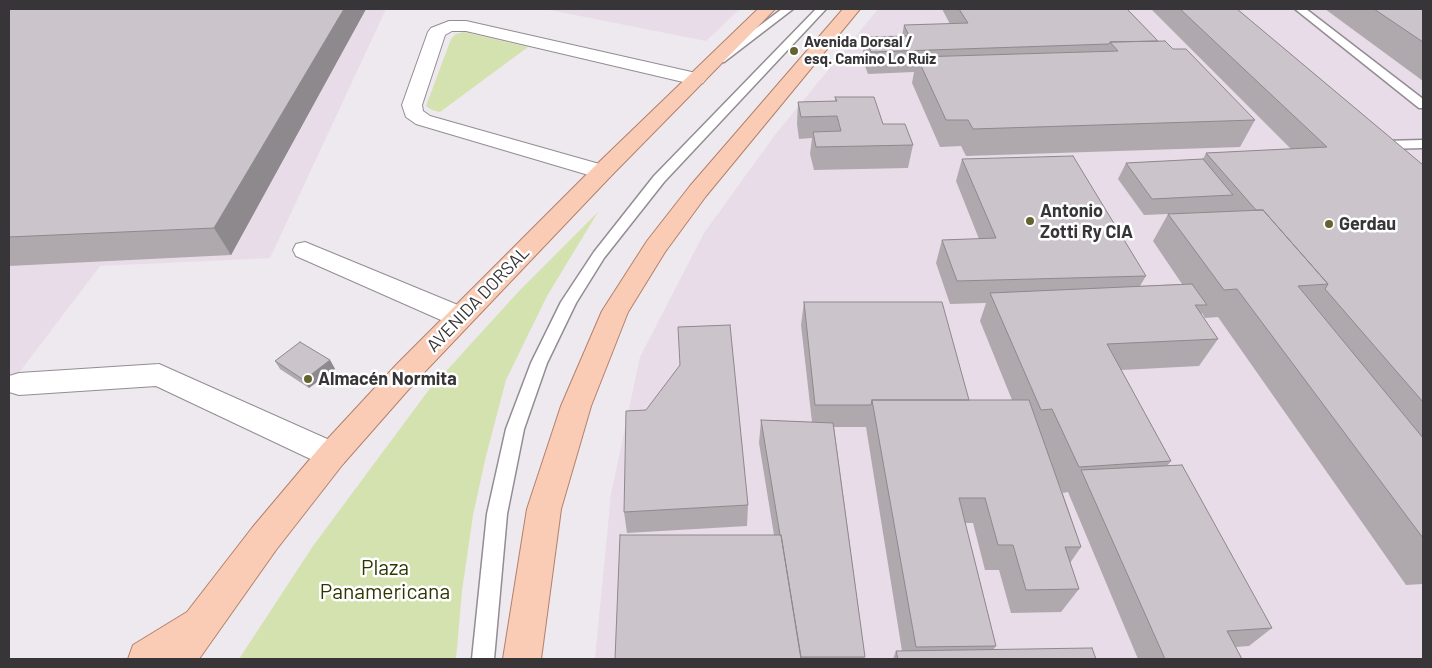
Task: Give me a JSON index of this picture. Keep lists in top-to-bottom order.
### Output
{
  "streets": {
    "main road": ["AVENIDA DORSAL"]
  },
  "parks": ["Plaza Panamericana"],
  "places": [
    "Avenida Dorsal / esq. Camino Lo Ruiz",
    "Antonio Zotti Ry CIA",
    "Gerdau",
    "Almacén Normita"
  ]
}
